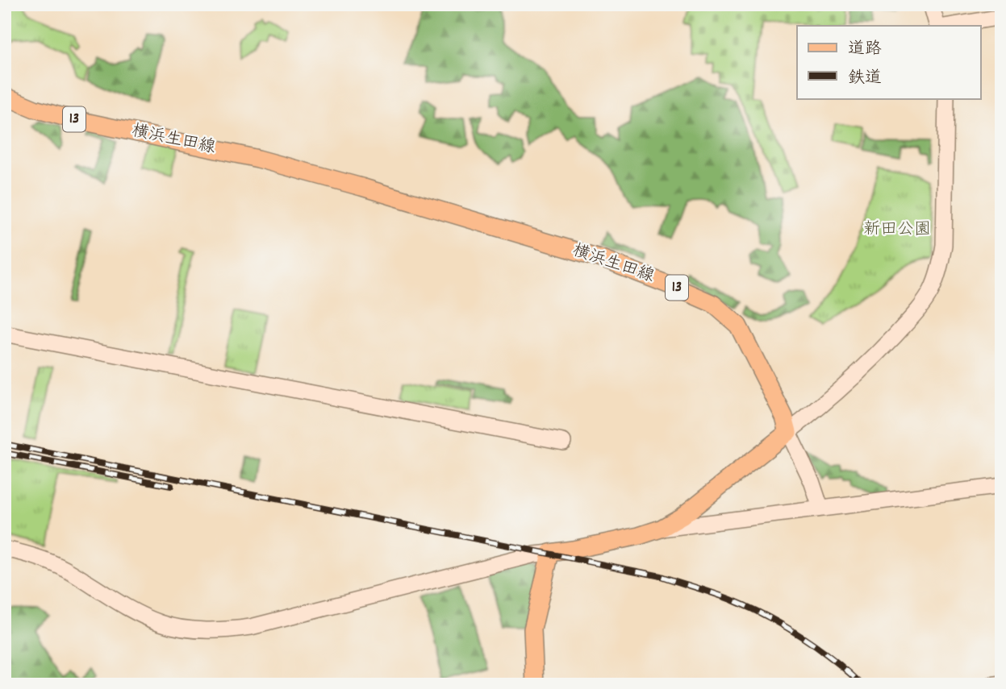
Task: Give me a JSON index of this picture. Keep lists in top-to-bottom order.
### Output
{
  "streets": {
    "main road": ["13", "横浜生田線"]
  },
  "parks": ["新田公園"],
  "legend": ["道路", "鉄道"]
}
